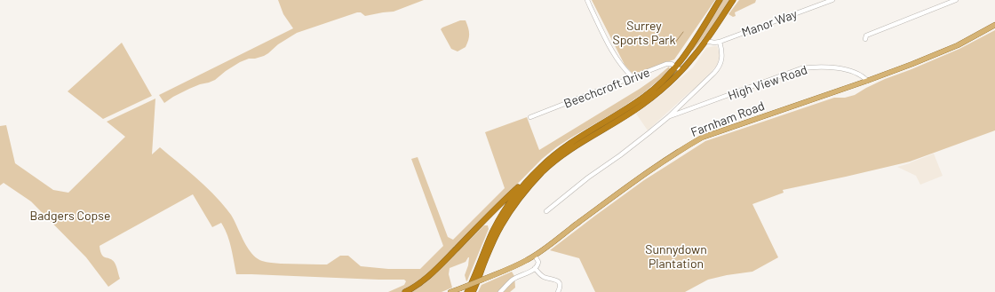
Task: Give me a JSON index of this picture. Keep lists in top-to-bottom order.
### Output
{
  "streets": {
    "main road": ["Farnham Road"],
    "street": ["Manor Way", "High View Road", "Beechcroft Drive"]
  },
  "crossings": [
    ["Manor Way", "High View Road"],
    ["High View Road", "Farnham Road"]
  ],
  "parks": ["Surrey Sports Park", "Badgers Copse", "Sunnydown Plantation"]
}
